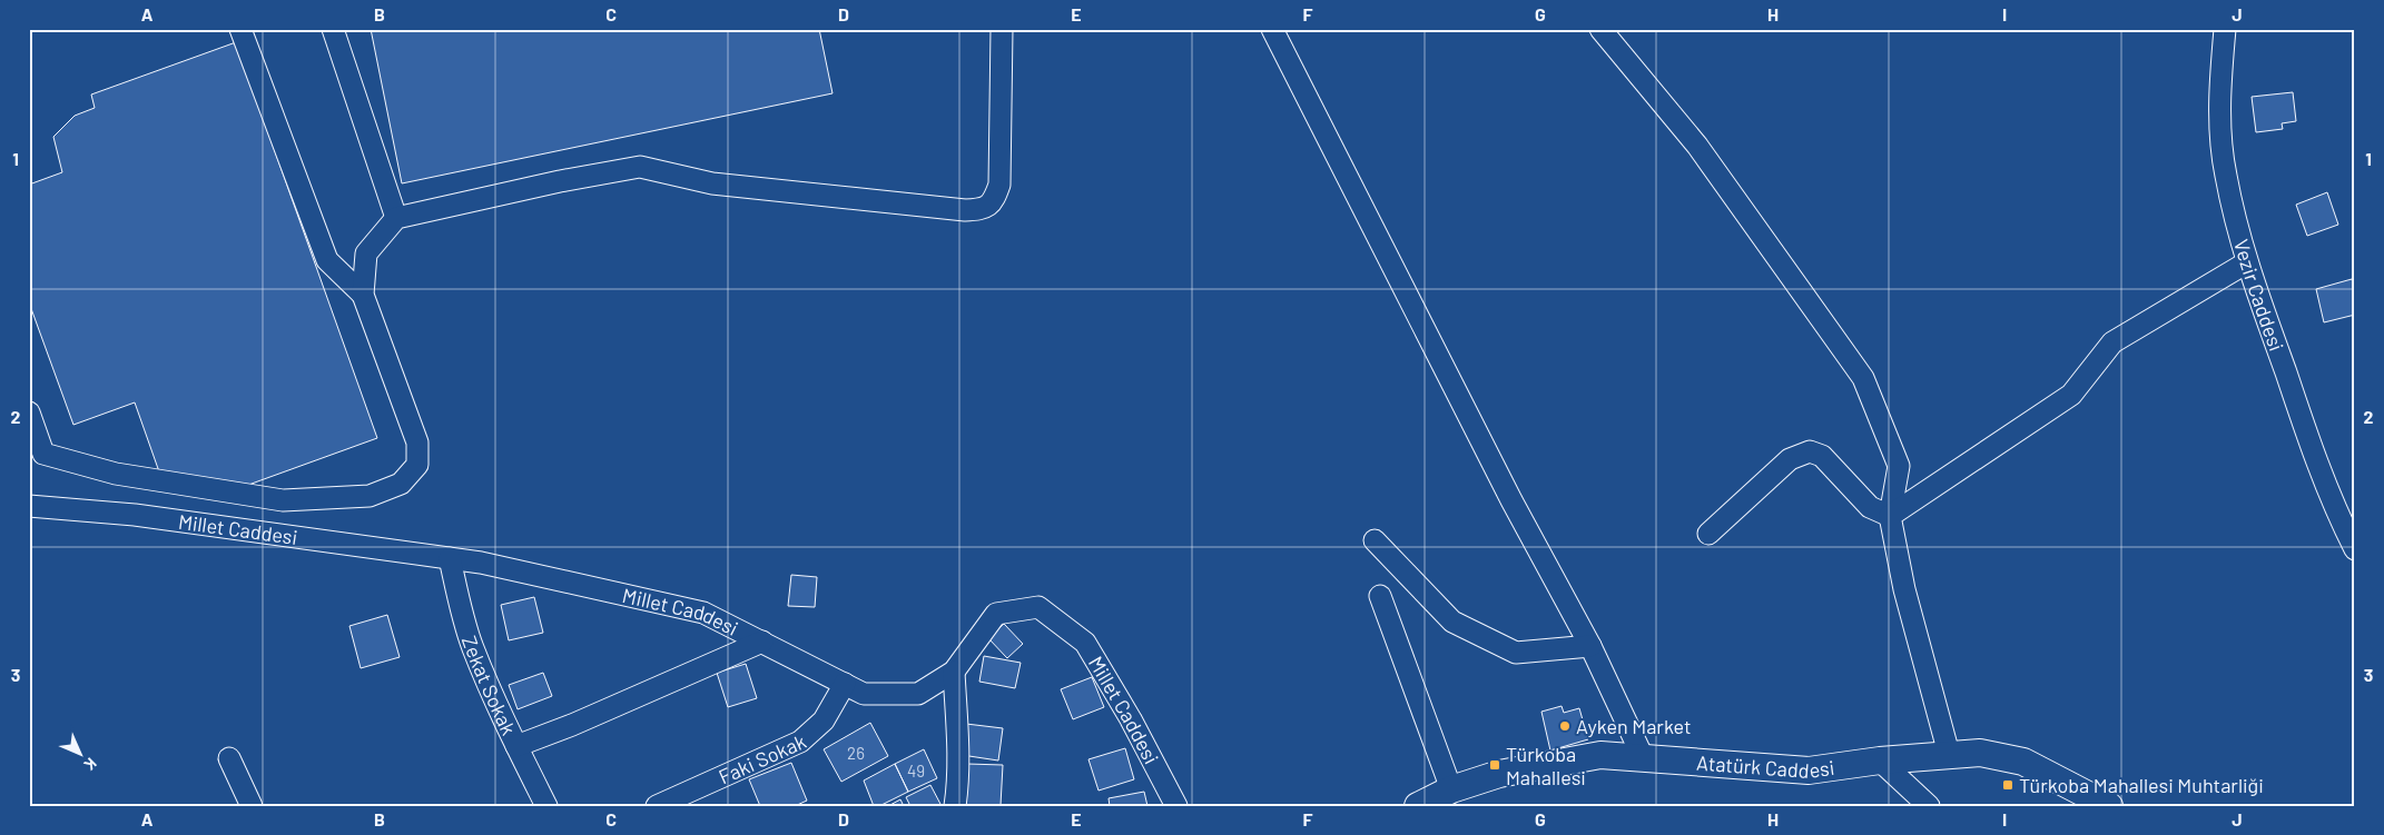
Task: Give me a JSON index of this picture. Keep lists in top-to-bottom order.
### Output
{
  "streets": {
    "main road": ["Atatürk Caddesi"],
    "street": [
      "Vezir Caddesi",
      "Millet Caddesi",
      "Zekat Sokak",
      "Faki Sokak"
    ]
  },
  "crossings": [
    ["Millet Caddesi", "Zekat Sokak"],
    ["Millet Caddesi", "Faki Sokak"]
  ],
  "places": {
    "other": ["Ayken Market"],
    "transit": ["Türkoba Mahallesi", "Türkoba Mahallesi Muhtarliği"]
  },
  "house_numbers": ["26", "49"],
  "north": "bottom right",
  "grid": {
    "columns": [
      "A",
      "B",
      "C",
      "D",
      "E",
      "F",
      "G",
      "H",
      "I",
      "J"
    ],
    "rows": ["1", "2", "3"]
  }
}
